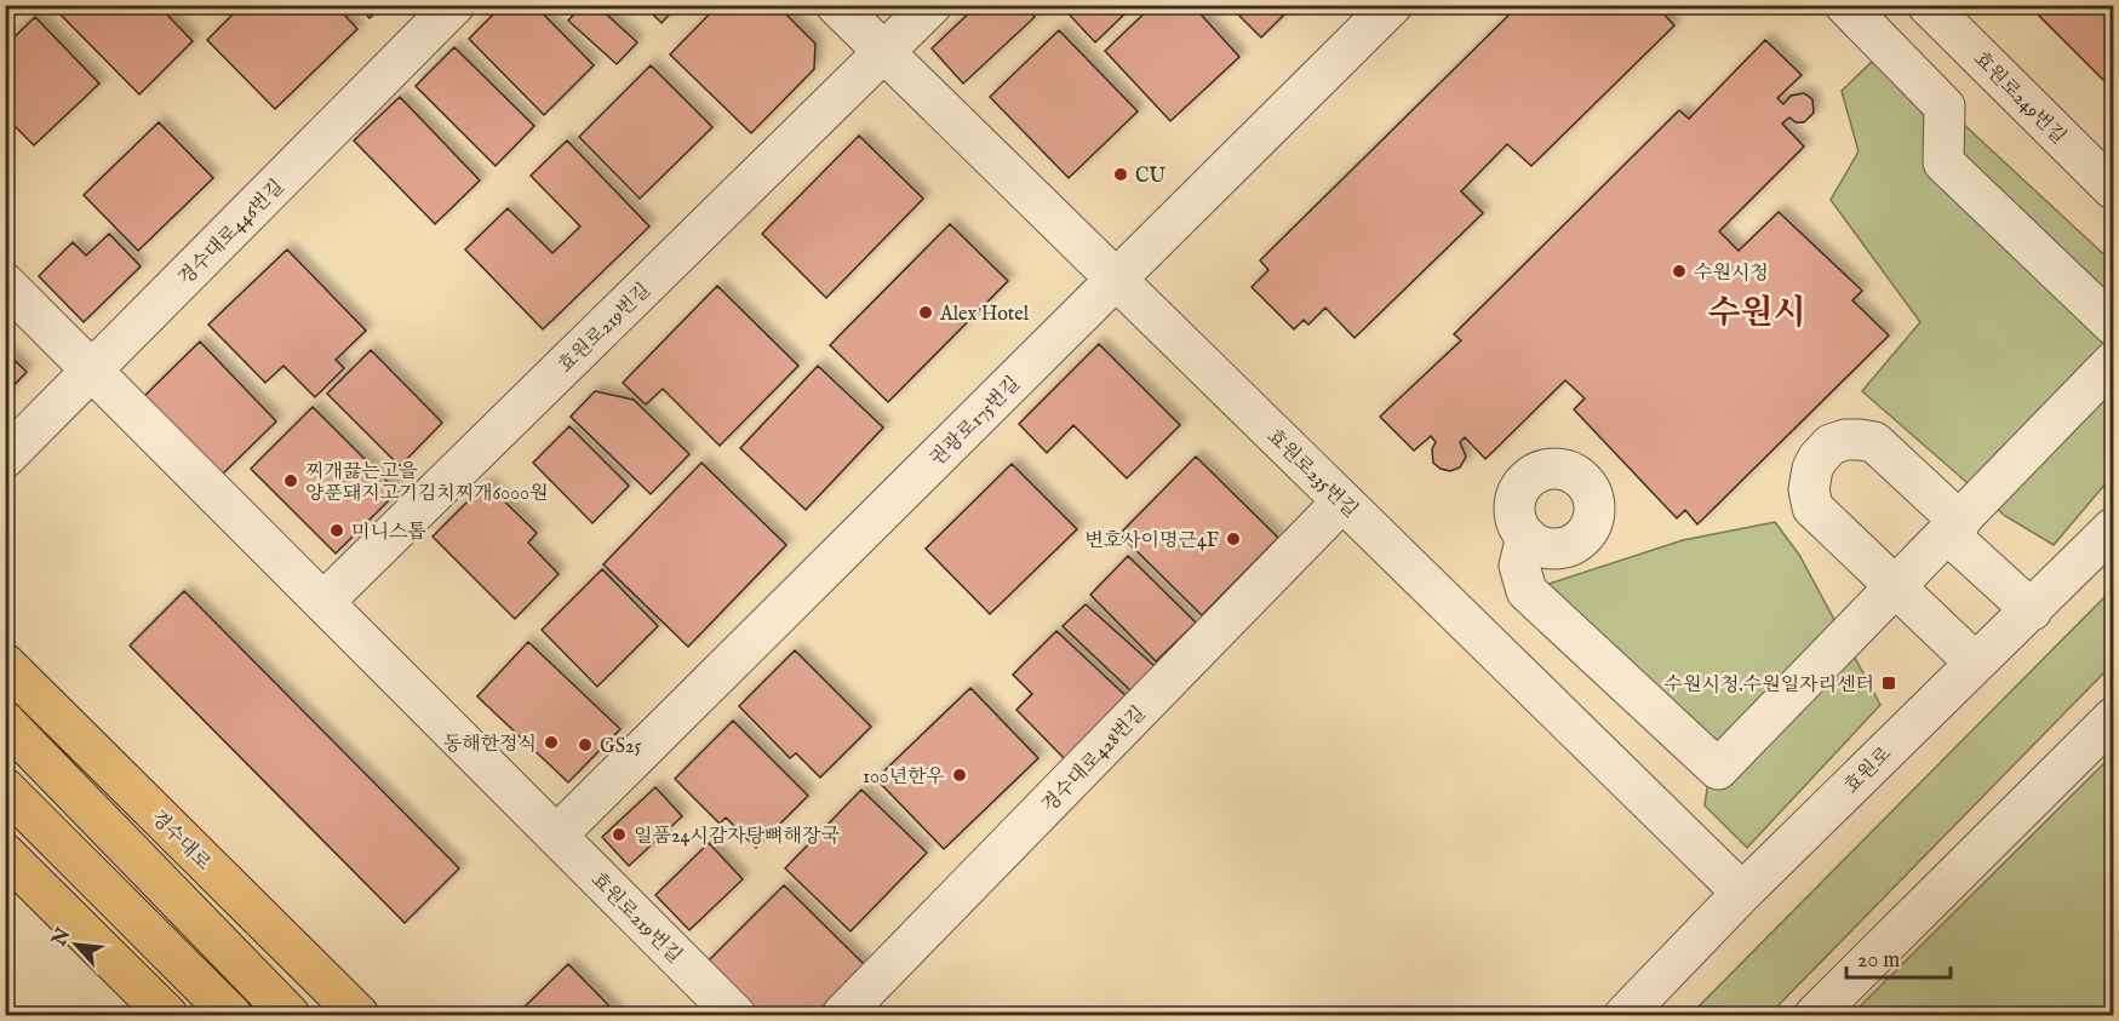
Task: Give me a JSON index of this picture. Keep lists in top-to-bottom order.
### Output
{
  "streets": {
    "main road": ["경수대로"],
    "street": [
      "효원로249번길",
      "경수대로446번길",
      "효원로219번길",
      "권광로175번길",
      "효원로235번길",
      "경수대로428번길",
      "효원로"
    ]
  },
  "crossings": [
    ["경수대로446번길", "효원로219번길"],
    ["효원로219번길", "권광로175번길"],
    ["효원로219번길", "효원로235번길"],
    ["권광로175번길", "효원로235번길"],
    ["효원로235번길", "경수대로428번길"],
    ["효원로235번길", "효원로"]
  ],
  "districts": ["수원시"],
  "places": {
    "other": [
      "CU",
      "수원시청",
      "Alex Hotel",
      "찌개끓는고을 양푼돼지고기김치찌개6000원",
      "미니스톱",
      "변호사이명근4F",
      "동해한정식",
      "GS25",
      "100년한우",
      "일품24시감자탕뼈해장국"
    ],
    "transit": ["수원시청.수원일자리센터"]
  },
  "scale_bar": "20 m",
  "north": "top left"
}
